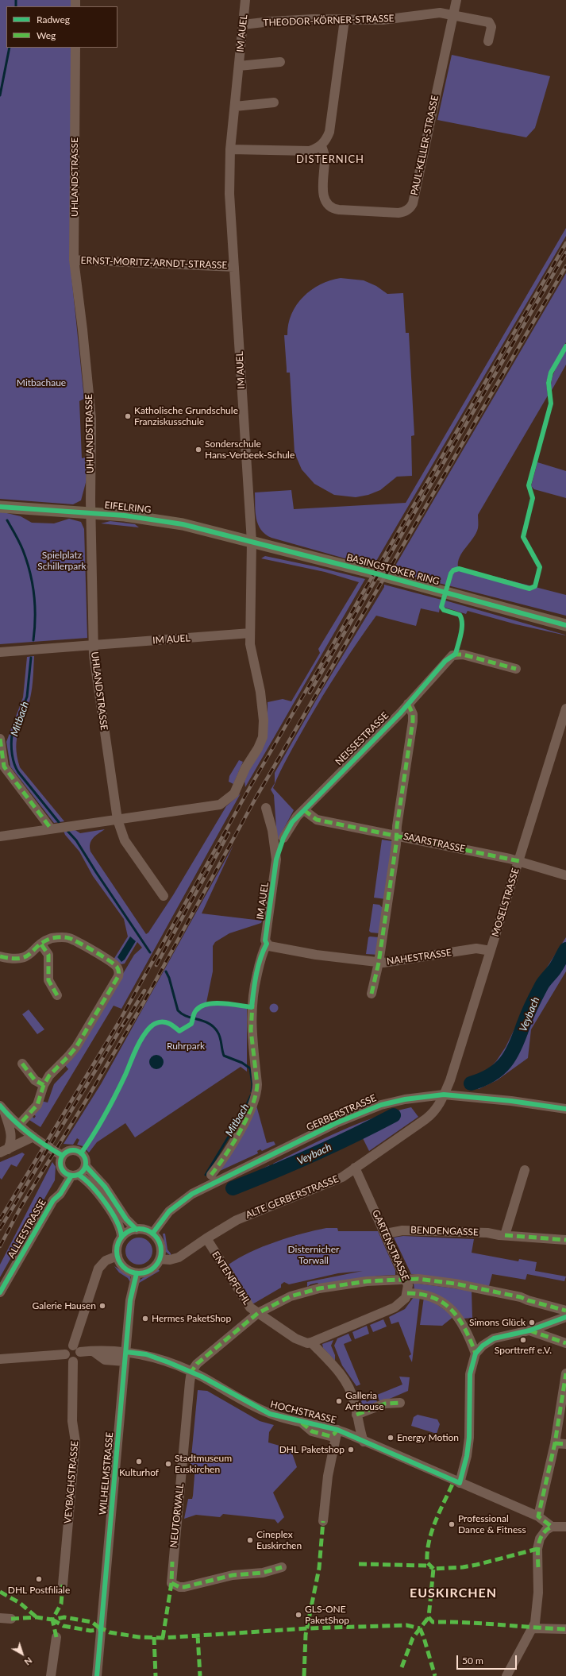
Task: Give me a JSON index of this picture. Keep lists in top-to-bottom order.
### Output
{
  "streets": {
    "main road": ["EIFELRING", "BASINGSTOKER RING"],
    "street": [
      "THEODOR-KÖRNER-STRASSE",
      "IM AUEL",
      "PAUL-KELLER-STRASSE",
      "UHLANDSTRASSE",
      "ERNST-MORITZ-ARNDT-STRASSE",
      "NEISSESTRASSE",
      "SAARSTRASSE",
      "MOSELSTRASSE",
      "NAHESTRASSE",
      "GERBERSTRASSE",
      "ALTE GERBERSTRASSE",
      "ALLEESTRASSE",
      "BENDENGASSE",
      "GARTENSTRASSE",
      "ENTENPFUHL",
      "HOCHSTRASSE",
      "WILHELMSTRASSE",
      "VEYBACHSTRASSE",
      "NEUTORWALL"
    ]
  },
  "crossings": [
    ["THEODOR-KÖRNER-STRASSE", "IM AUEL"],
    ["THEODOR-KÖRNER-STRASSE", "PAUL-KELLER-STRASSE"],
    ["IM AUEL", "UHLANDSTRASSE"],
    ["IM AUEL", "ERNST-MORITZ-ARNDT-STRASSE"],
    ["IM AUEL", "EIFELRING"],
    ["IM AUEL", "BASINGSTOKER RING"],
    ["UHLANDSTRASSE", "ERNST-MORITZ-ARNDT-STRASSE"],
    ["UHLANDSTRASSE", "EIFELRING"],
    ["EIFELRING", "BASINGSTOKER RING"],
    ["NEISSESTRASSE", "SAARSTRASSE"],
    ["SAARSTRASSE", "MOSELSTRASSE"],
    ["MOSELSTRASSE", "NAHESTRASSE"],
    ["MOSELSTRASSE", "GERBERSTRASSE"],
    ["MOSELSTRASSE", "ALTE GERBERSTRASSE"],
    ["GERBERSTRASSE", "ALTE GERBERSTRASSE"],
    ["GERBERSTRASSE", "WILHELMSTRASSE"],
    ["ALTE GERBERSTRASSE", "GARTENSTRASSE"],
    ["ALTE GERBERSTRASSE", "ENTENPFUHL"],
    ["ALTE GERBERSTRASSE", "WILHELMSTRASSE"],
    ["BENDENGASSE", "GARTENSTRASSE"],
    ["GARTENSTRASSE", "ENTENPFUHL"],
    ["HOCHSTRASSE", "WILHELMSTRASSE"],
    ["HOCHSTRASSE", "NEUTORWALL"]
  ],
  "districts": ["DISTERNICH", "EUSKIRCHEN"],
  "water": ["Mitbach", "Veybach"],
  "parks": [
    "Mitbachaue",
    "Spielplatz Schillerpark",
    "Ruhrpark",
    "Disternicher Torwall"
  ],
  "places": [
    "Katholische Grundschule Franziskusschule",
    "Sonderschule Hans-Verbeek-Schule",
    "Galerie Hausen",
    "Hermes PaketShop",
    "Simons Glück",
    "Sporttreff e.V.",
    "Galleria Arthouse",
    "Energy Motion",
    "DHL Paketshop",
    "Kulturhof",
    "Stadtmuseum Euskirchen",
    "Professional Dance & Fitness",
    "Cineplex Euskirchen",
    "DHL Postfiliale",
    "GLS-ONE PaketShop"
  ],
  "legend": ["Radweg", "Weg"],
  "scale_bar": "50 m",
  "north": "bottom right"
}
